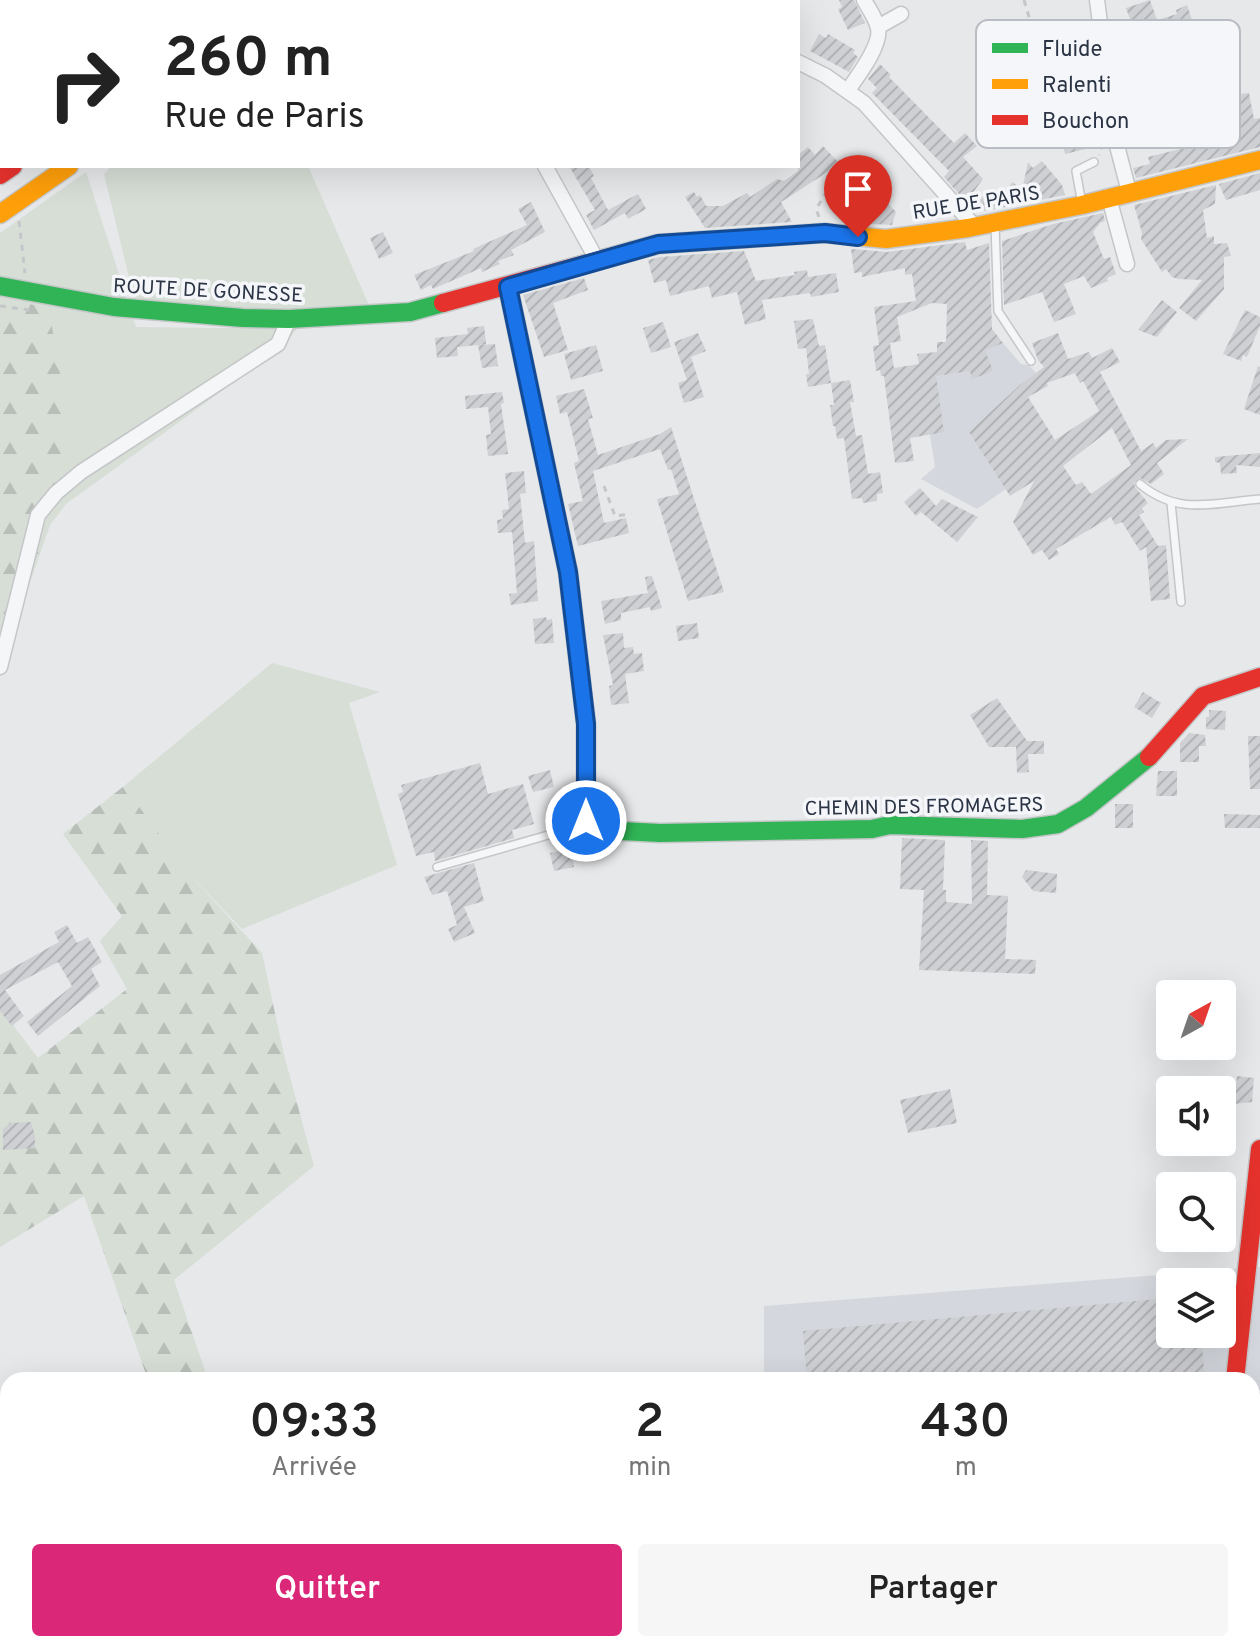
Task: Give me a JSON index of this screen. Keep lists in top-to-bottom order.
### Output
{
  "streets": {
    "street": ["RUE DE PARIS", "ROUTE DE GONESSE", "CHEMIN DES FROMAGERS"]
  },
  "crossings": [
    ["RUE DE PARIS", "ROUTE DE GONESSE"]
  ],
  "legend": ["Fluide", "Ralenti", "Bouchon"],
  "north": "top right",
  "page": {
    "turn": ["260 m", "Rue de Paris"],
    "eta": [
      "09:33",
      "Arrivée",
      "2",
      "min",
      "430",
      "m"
    ],
    "buttons": ["Quitter", "Partager"]
  }
}
